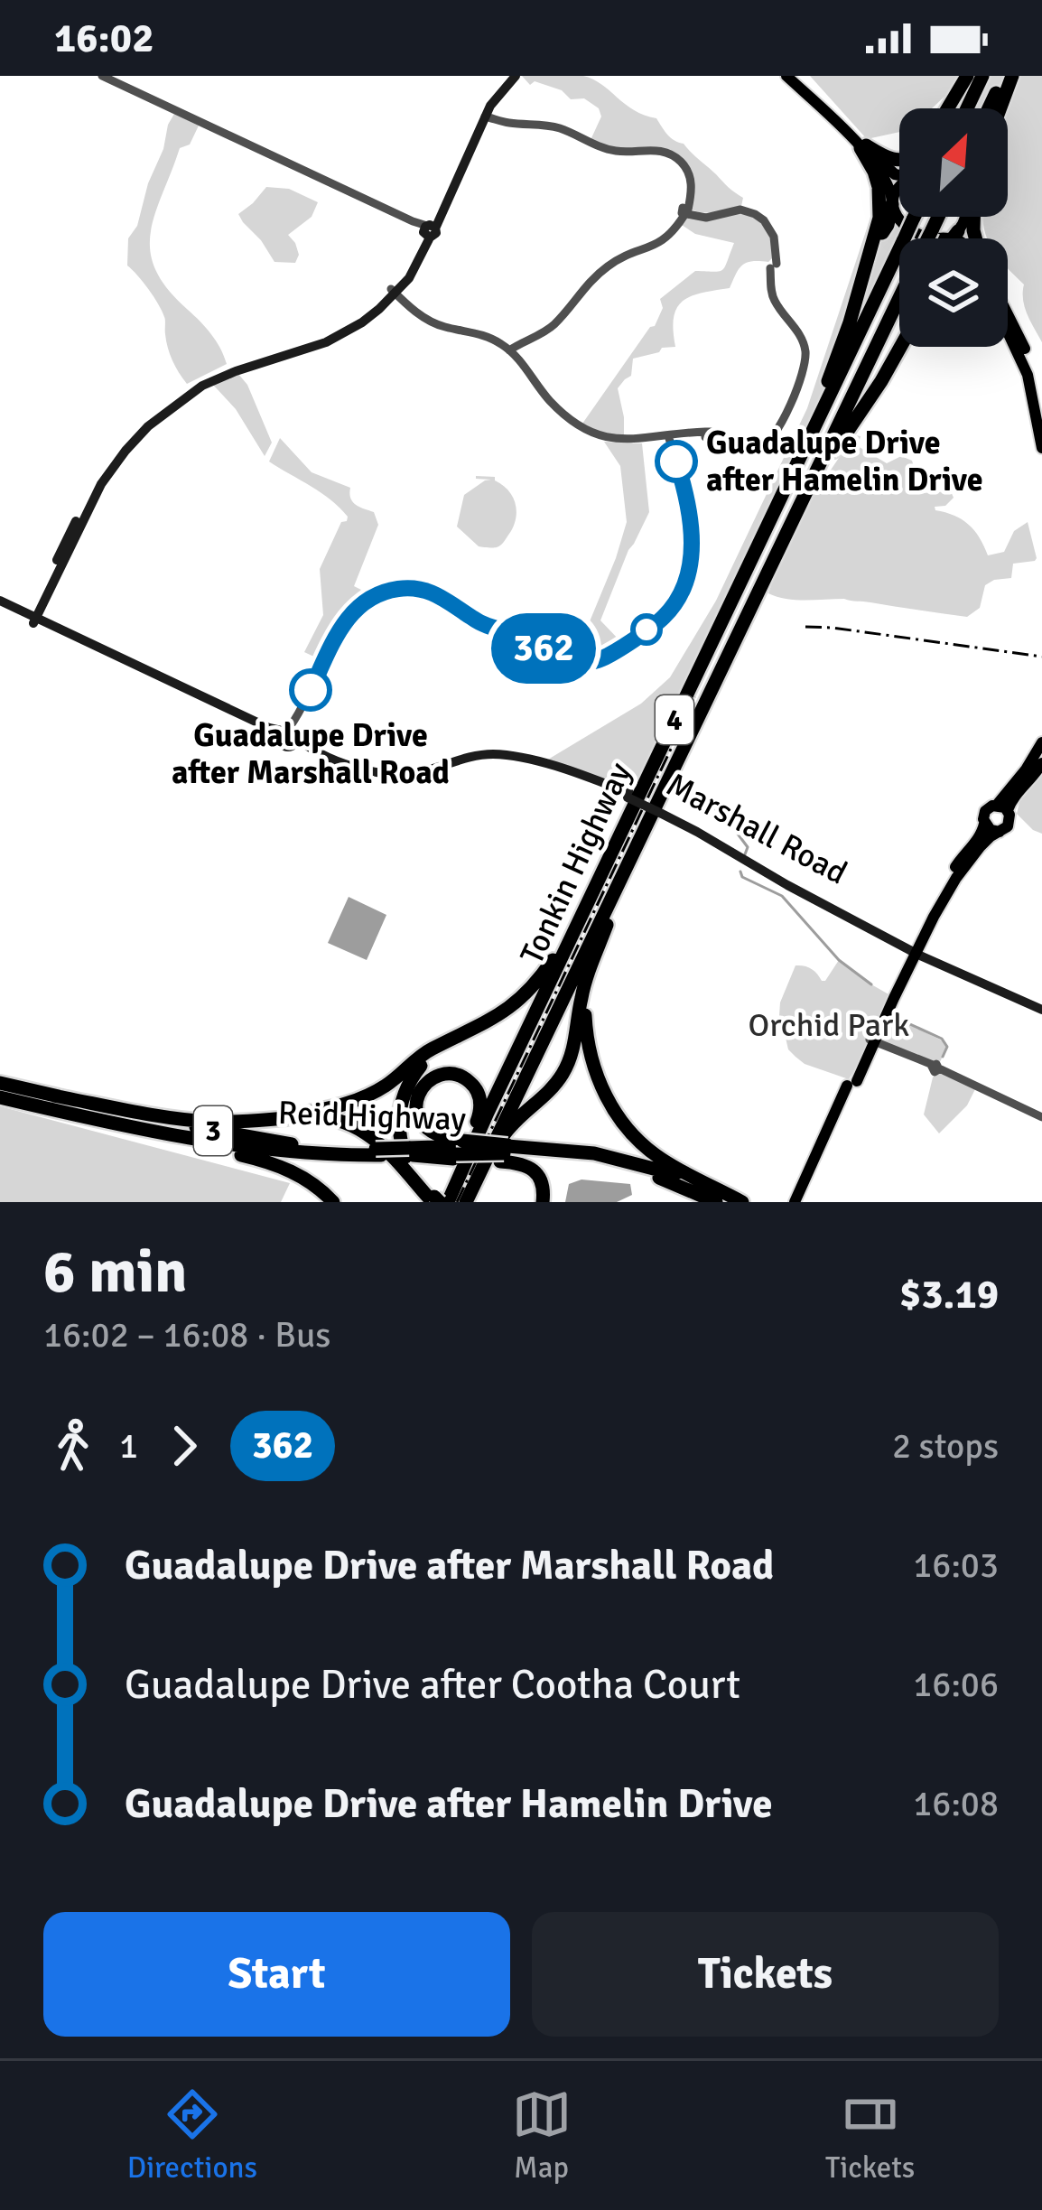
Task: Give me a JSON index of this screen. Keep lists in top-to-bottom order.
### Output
{
  "streets": {
    "highway": [
      "4",
      "Tonkin Highway",
      "Reid Highway",
      "3"
    ],
    "main road": ["Marshall Road"]
  },
  "crossings": [
    ["Marshall Road", "Tonkin Highway"],
    ["Reid Highway", "3"]
  ],
  "parks": ["Orchid Park"],
  "places": ["Guadalupe Drive after Hamelin Drive", "Guadalupe Drive after Marshall Road"],
  "lines": ["bus line 362"],
  "north": "top right",
  "page": {
    "status": "16:02",
    "on_map": "362",
    "heading": ["6 min", "16:02 – 16:08 · Bus", "$3.19"],
    "legs": ["1", "362", "2 stops"],
    "list": [
      {
        "name": "Guadalupe Drive after Marshall Road",
        "value": "16:03"
      },
      {
        "name": "Guadalupe Drive after Cootha Court",
        "value": "16:06"
      },
      {
        "name": "Guadalupe Drive after Hamelin Drive",
        "value": "16:08"
      }
    ],
    "buttons": ["Start", "Tickets"],
    "tabs": ["Directions", "Map", "Tickets"]
  }
}
